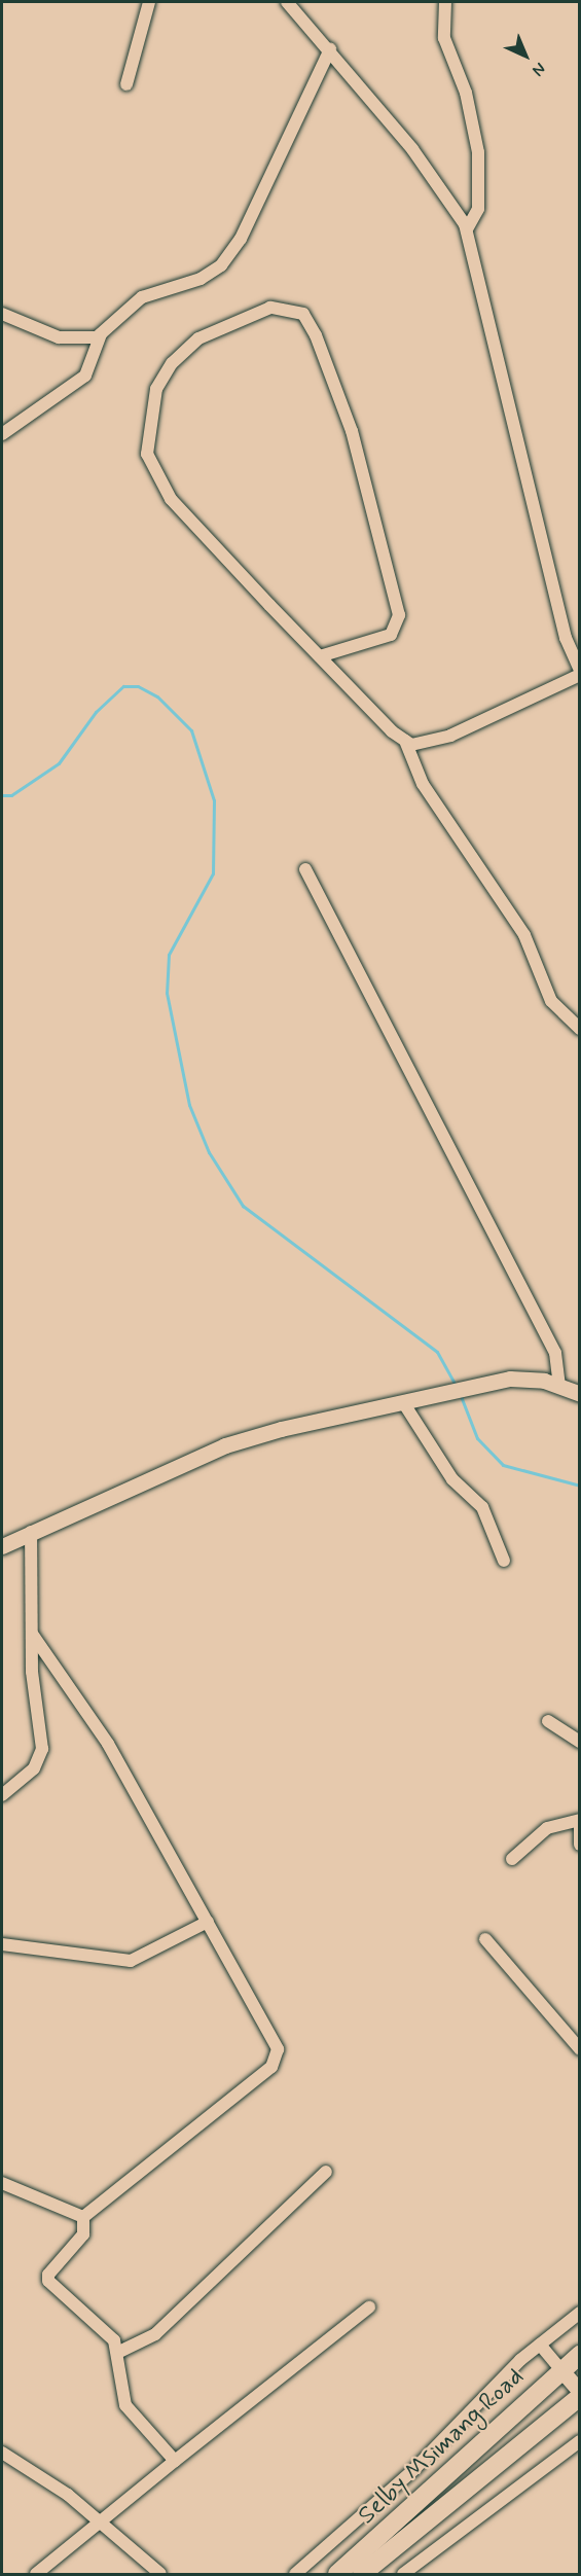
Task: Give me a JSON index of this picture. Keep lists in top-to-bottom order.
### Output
{
  "streets": {
    "main road": ["Selby Msimang Road"]
  },
  "north": "bottom right"
}
